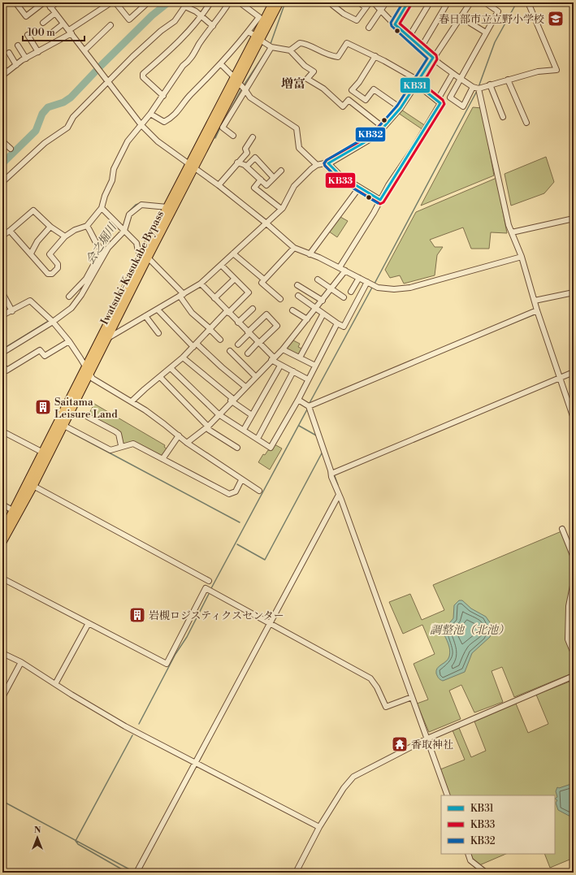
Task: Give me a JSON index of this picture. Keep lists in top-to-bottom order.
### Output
{
  "streets": {
    "highway": ["Iwatsuki-Kasukabe Bypass"]
  },
  "districts": ["増富"],
  "water": ["会之堀川", "調整池（北池）"],
  "places": {
    "school or university": ["春日部市立立野小学校"],
    "building": ["Saitama Leisure Land", "岩槻ロジスティクスセンター"],
    "temple": ["香取神社"]
  },
  "lines": ["transit line KB31", "transit line KB32", "transit line KB33"],
  "legend": ["KB31", "KB33", "KB32"],
  "scale_bar": "100 m",
  "north": "top"
}
